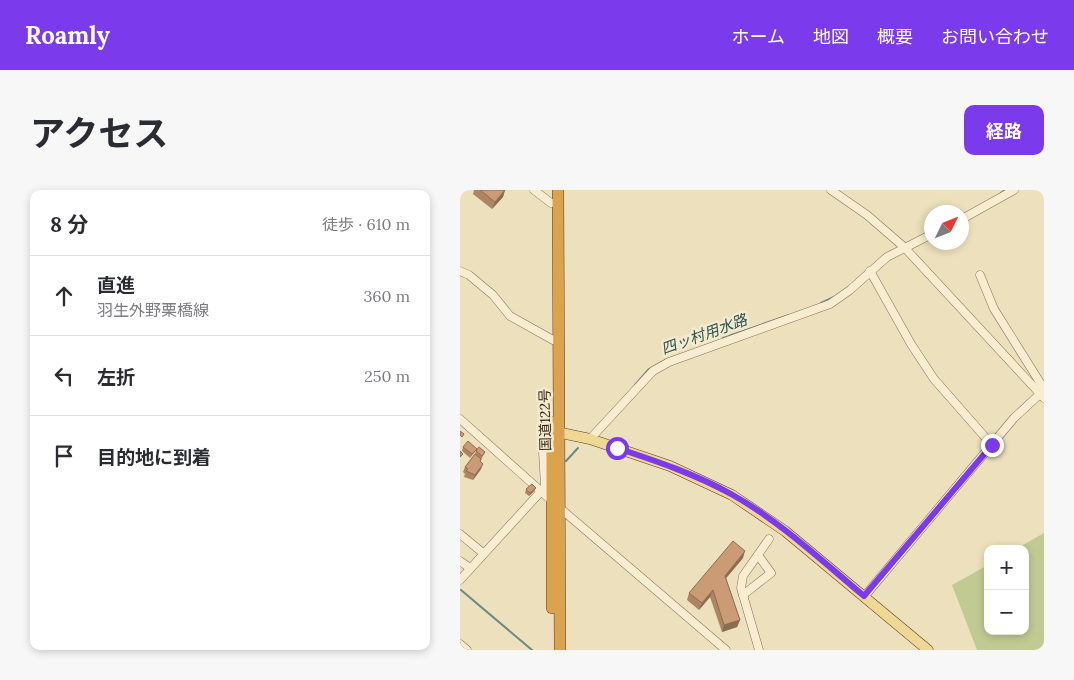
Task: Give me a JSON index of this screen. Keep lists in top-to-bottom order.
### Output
{
  "streets": {
    "highway": ["国道122号"]
  },
  "water": ["四ッ村用水路"],
  "north": "top right",
  "page": {
    "header": "Roamly",
    "nav": [
      "ホーム",
      "地図",
      "概要",
      "お問い合わせ"
    ],
    "title": "アクセス",
    "buttons": "経路",
    "heading": ["8 分", "徒歩 · 610 m"],
    "list": [
      ["直進", "羽生外野栗橋線", "360 m"],
      ["左折", "250 m"],
      "目的地に到着"
    ],
    "map_buttons": ["+", "−"]
  }
}
